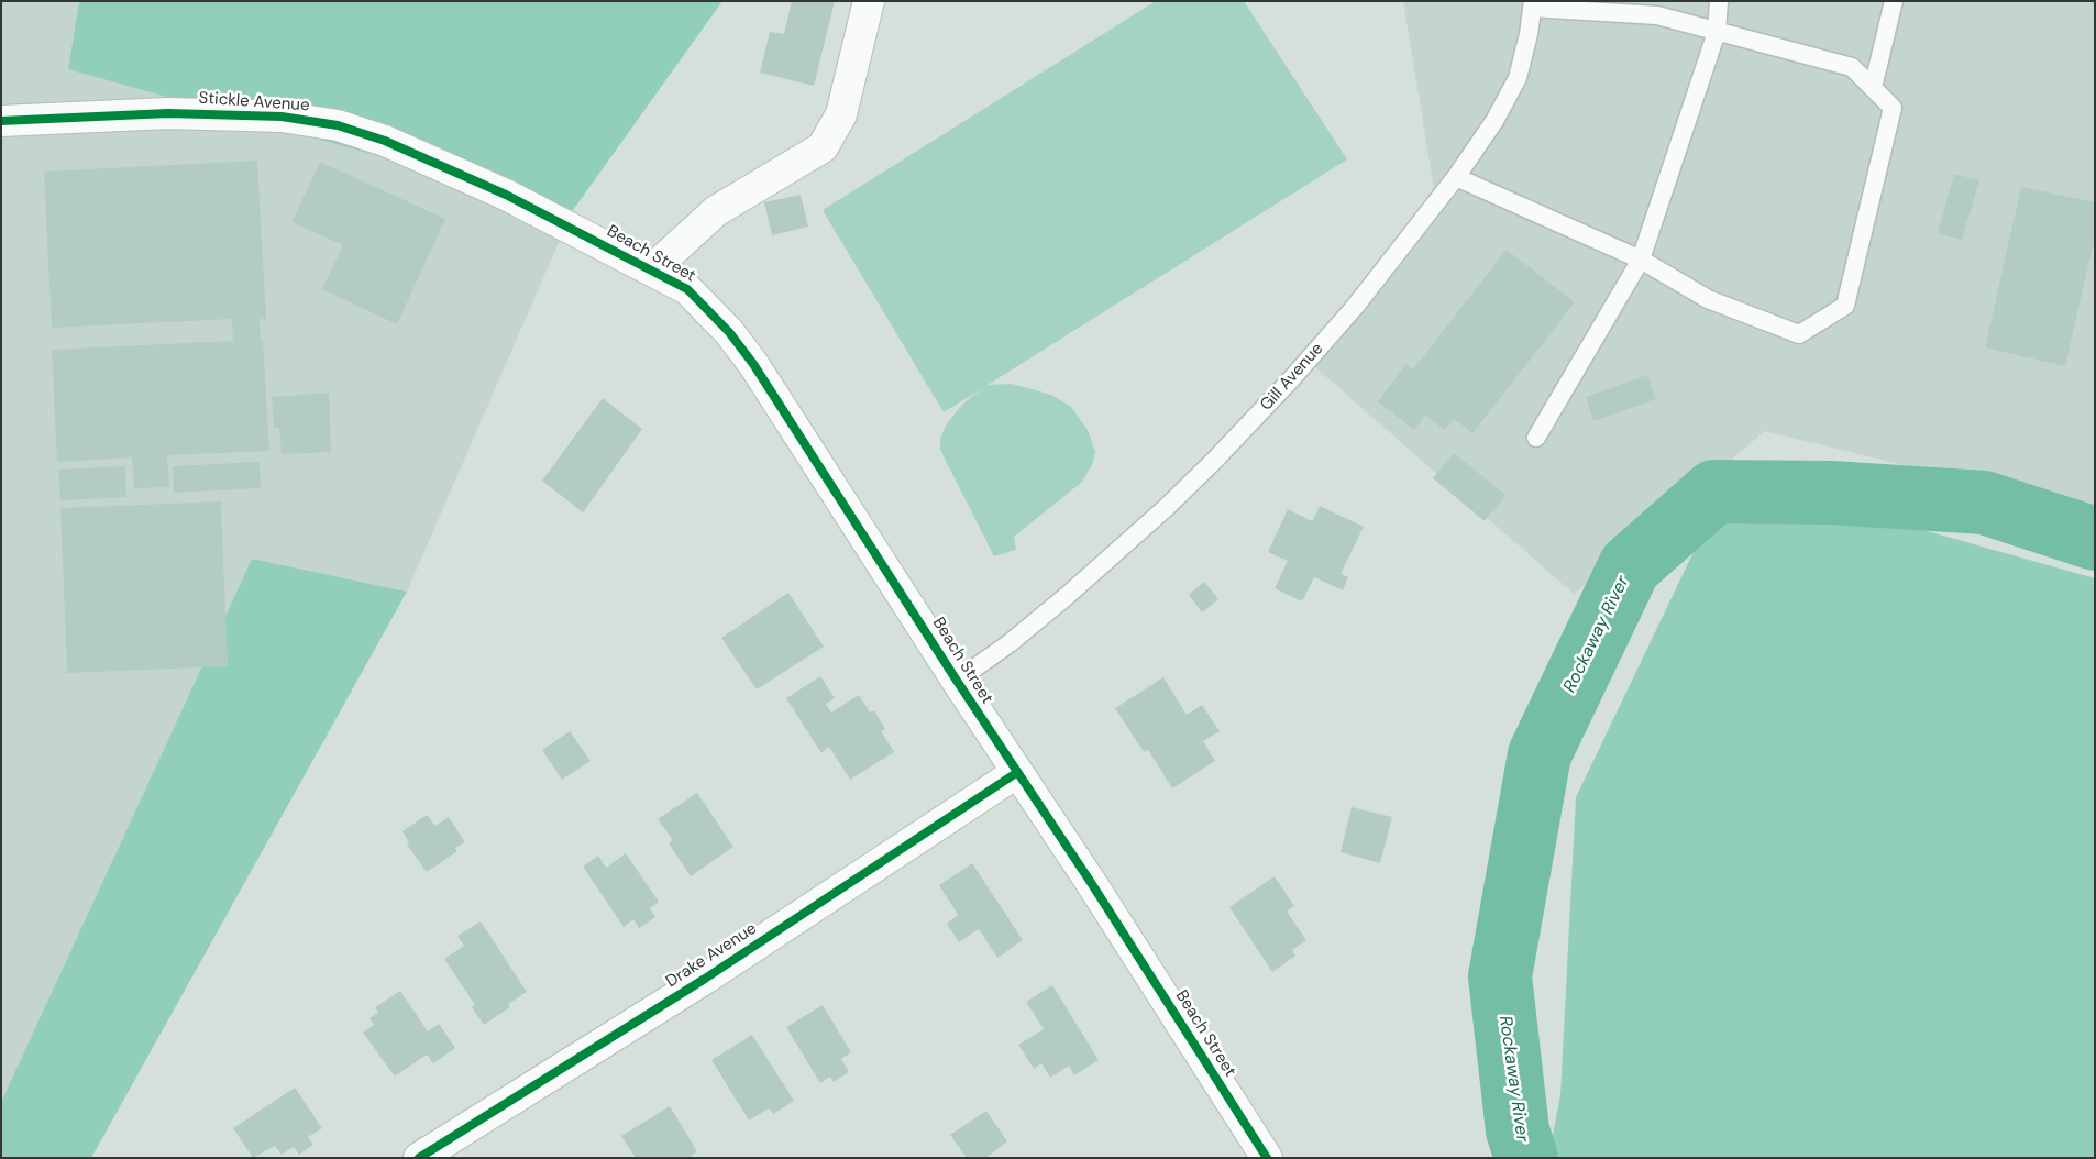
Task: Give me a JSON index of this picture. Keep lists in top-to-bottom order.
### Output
{
  "streets": {
    "street": ["Stickle Avenue", "Beach Street", "Drake Avenue"],
    "lane": ["Gill Avenue"]
  },
  "crossings": [
    ["Stickle Avenue", "Beach Street"],
    ["Beach Street", "Gill Avenue"],
    ["Beach Street", "Drake Avenue"]
  ],
  "water": ["Rockaway River"]
}
